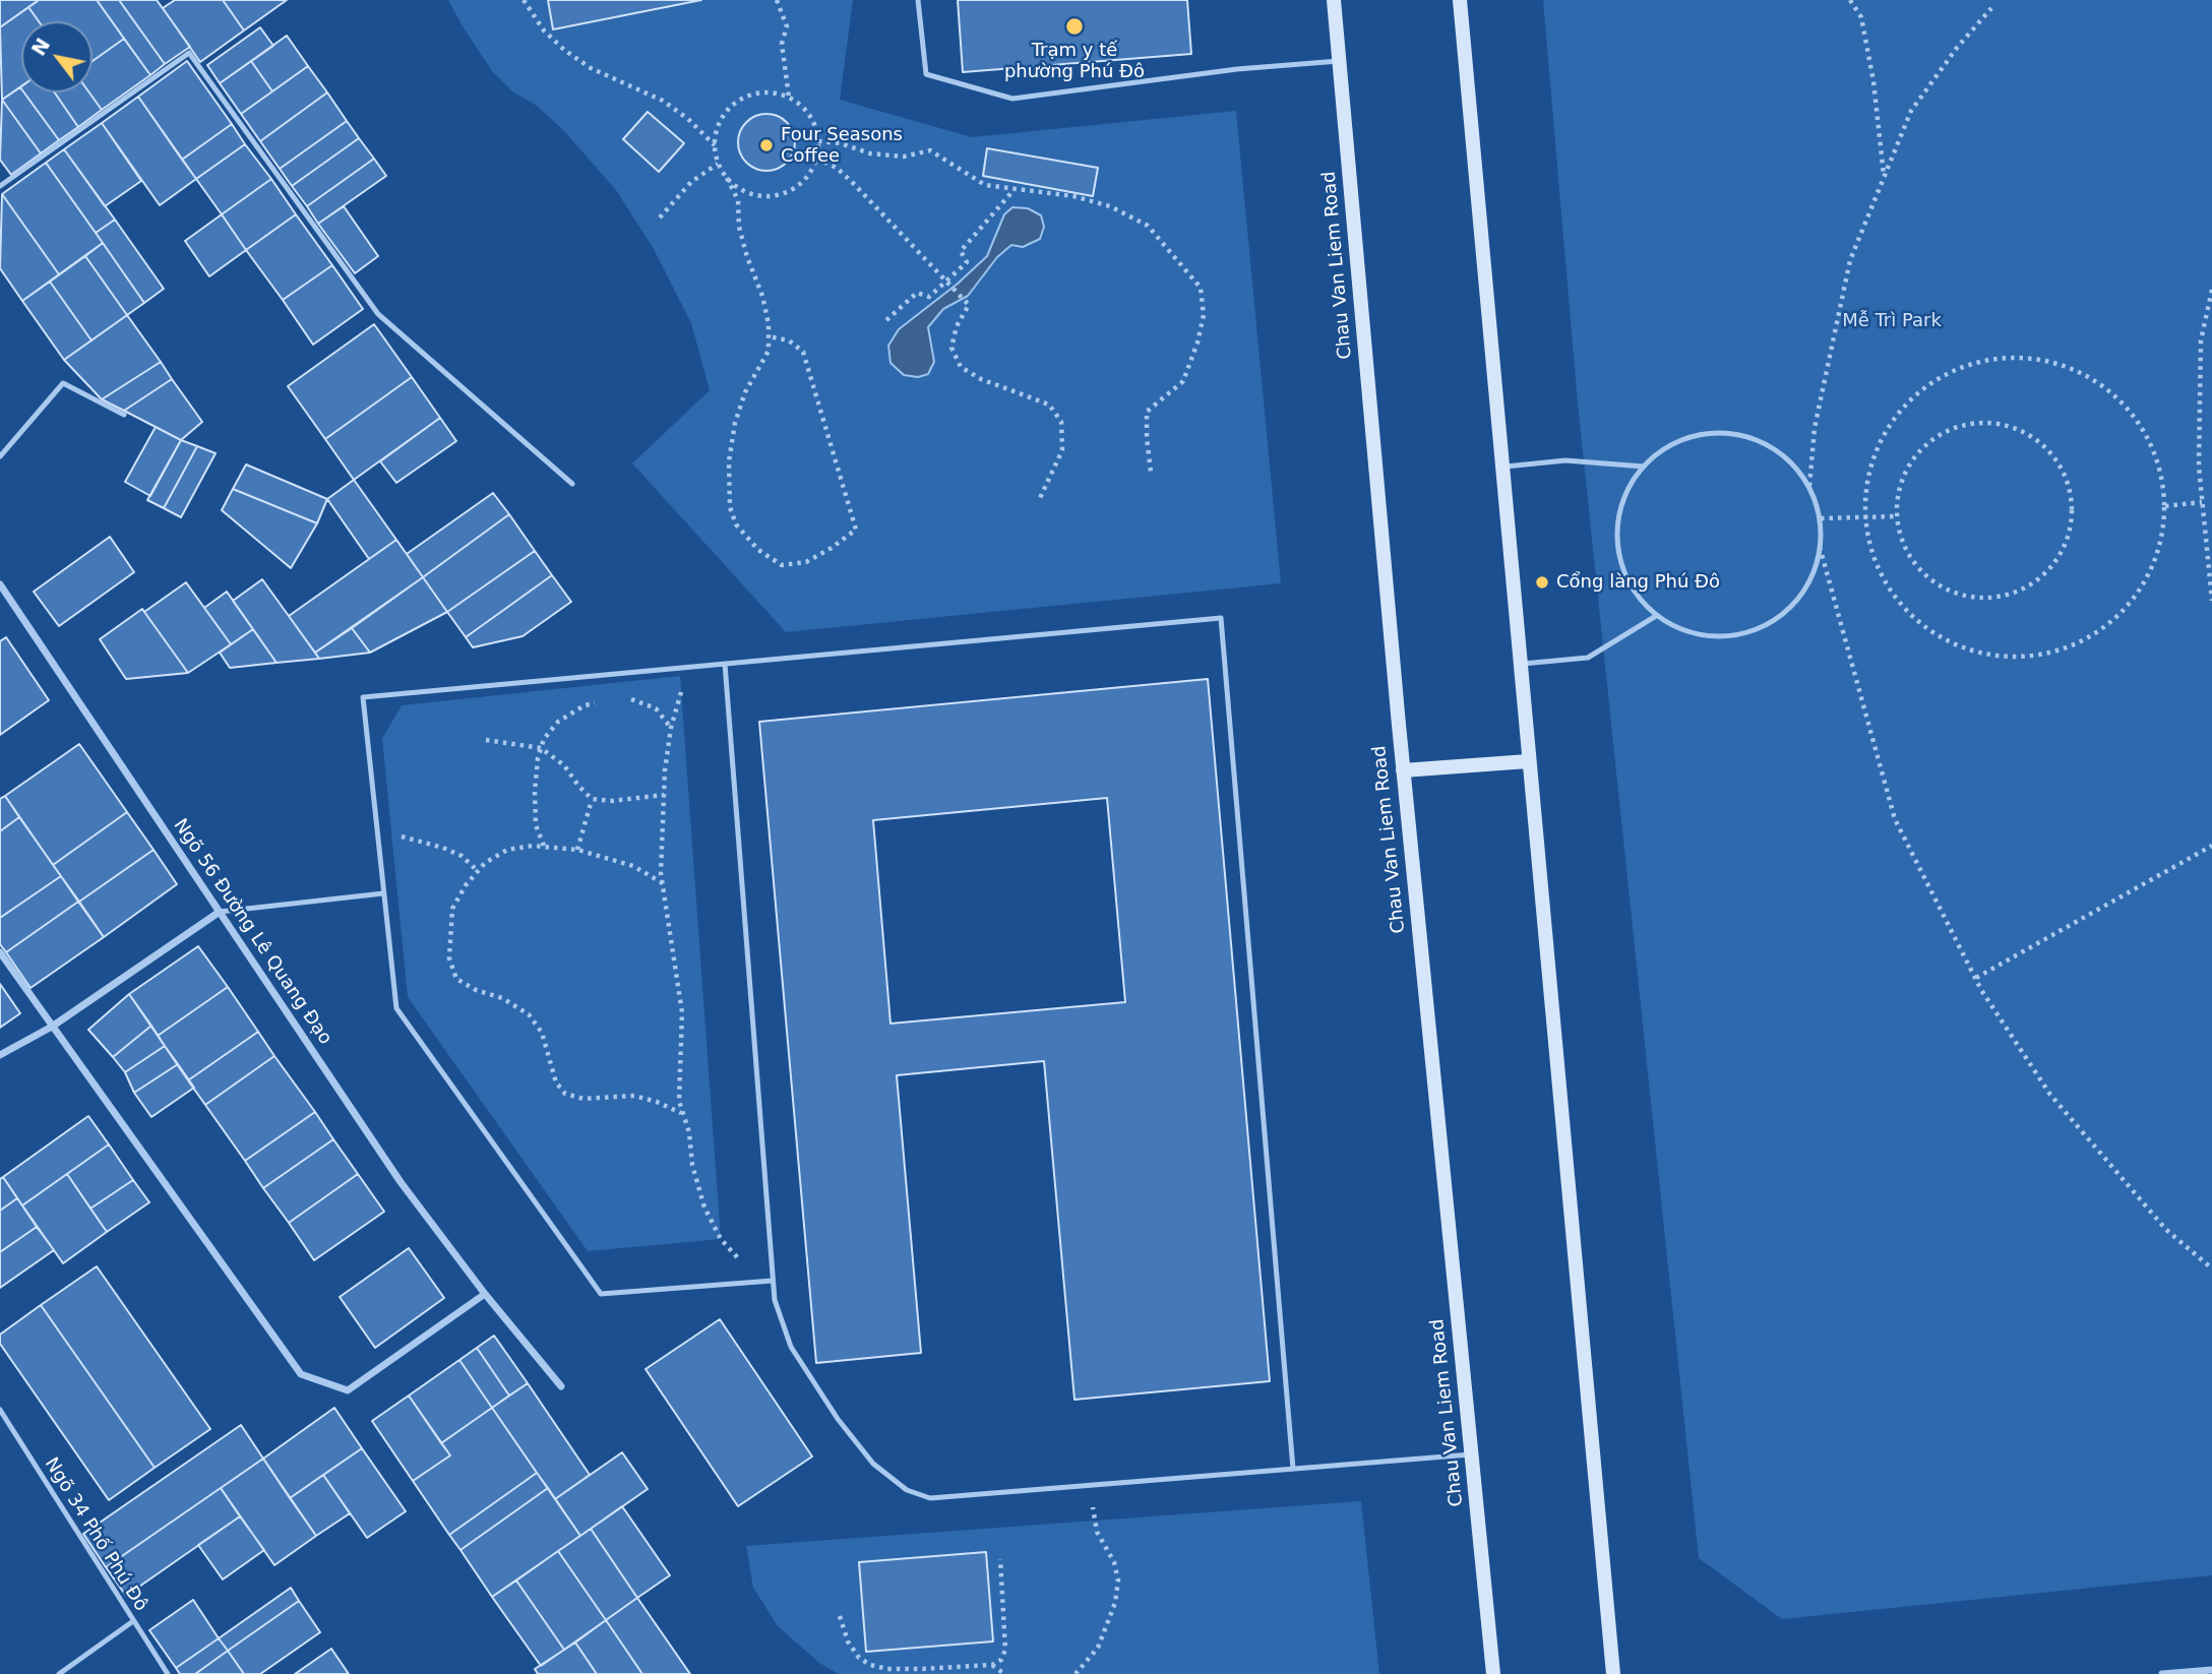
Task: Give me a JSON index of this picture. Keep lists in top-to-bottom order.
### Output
{
  "streets": {
    "main road": ["Chau Van Liem Road"],
    "street": ["Ngõ 56 Đường Lê Quang Đạo"],
    "lane": ["Ngõ 34 Phố Phú Đô"]
  },
  "parks": ["Mễ Trì Park"],
  "places": ["Trạm y tế phường Phú Đô", "Four Seasons Coffee", "Cổng làng Phú Đô"],
  "north": "top left"
}
